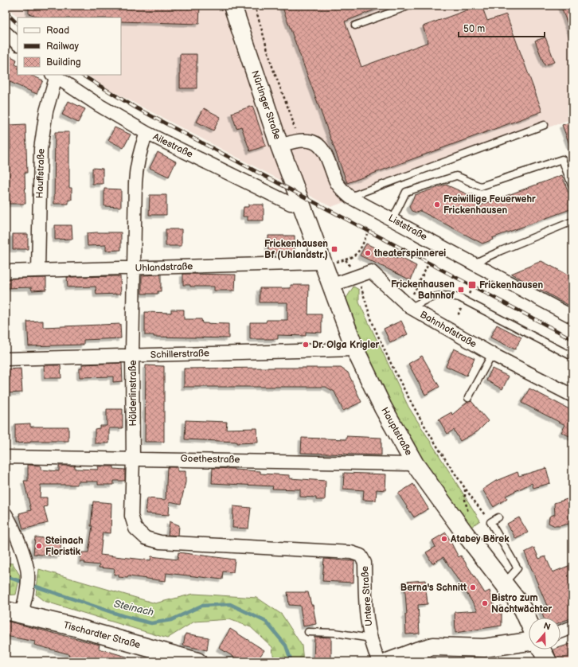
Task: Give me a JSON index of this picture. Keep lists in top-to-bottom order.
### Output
{
  "streets": {
    "main road": ["Nürtinger Straße", "Hauptstraße", "Tischardter Straße"],
    "street": [
      "Ailestraße",
      "Hauffstraße",
      "Liststraße",
      "Uhlandstraße",
      "Bahnhofstraße",
      "Schillerstraße",
      "Hölderlinstraße",
      "Goethestraße",
      "Untere Straße"
    ]
  },
  "crossings": [
    ["Nürtinger Straße", "Ailestraße"],
    ["Nürtinger Straße", "Liststraße"],
    ["Nürtinger Straße", "Hauptstraße"],
    ["Ailestraße", "Hauffstraße"],
    ["Ailestraße", "Hölderlinstraße"],
    ["Ailestraße", "Hauptstraße"],
    ["Hauffstraße", "Uhlandstraße"],
    ["Uhlandstraße", "Hölderlinstraße"],
    ["Uhlandstraße", "Hauptstraße"],
    ["Bahnhofstraße", "Hauptstraße"],
    ["Schillerstraße", "Hölderlinstraße"],
    ["Schillerstraße", "Hauptstraße"],
    ["Hölderlinstraße", "Goethestraße"],
    ["Hölderlinstraße", "Untere Straße"],
    ["Hauptstraße", "Goethestraße"]
  ],
  "water": ["Steinach"],
  "places": {
    "other": [
      "Freiwillige Feuerwehr Frickenhausen",
      "theaterspinnerei",
      "Dr. Olga Krigler",
      "Atabey Börek",
      "Steinach Floristik",
      "Berna's Schnitt",
      "Bistro zum Nachtwächter"
    ],
    "transit": ["Frickenhausen Bf (Uhlandstr.)", "Frickenhausen", "Frickenhausen Bahnhof"]
  },
  "legend": ["Road", "Railway", "Building"],
  "scale_bar": "50 m",
  "north": "top"
}
